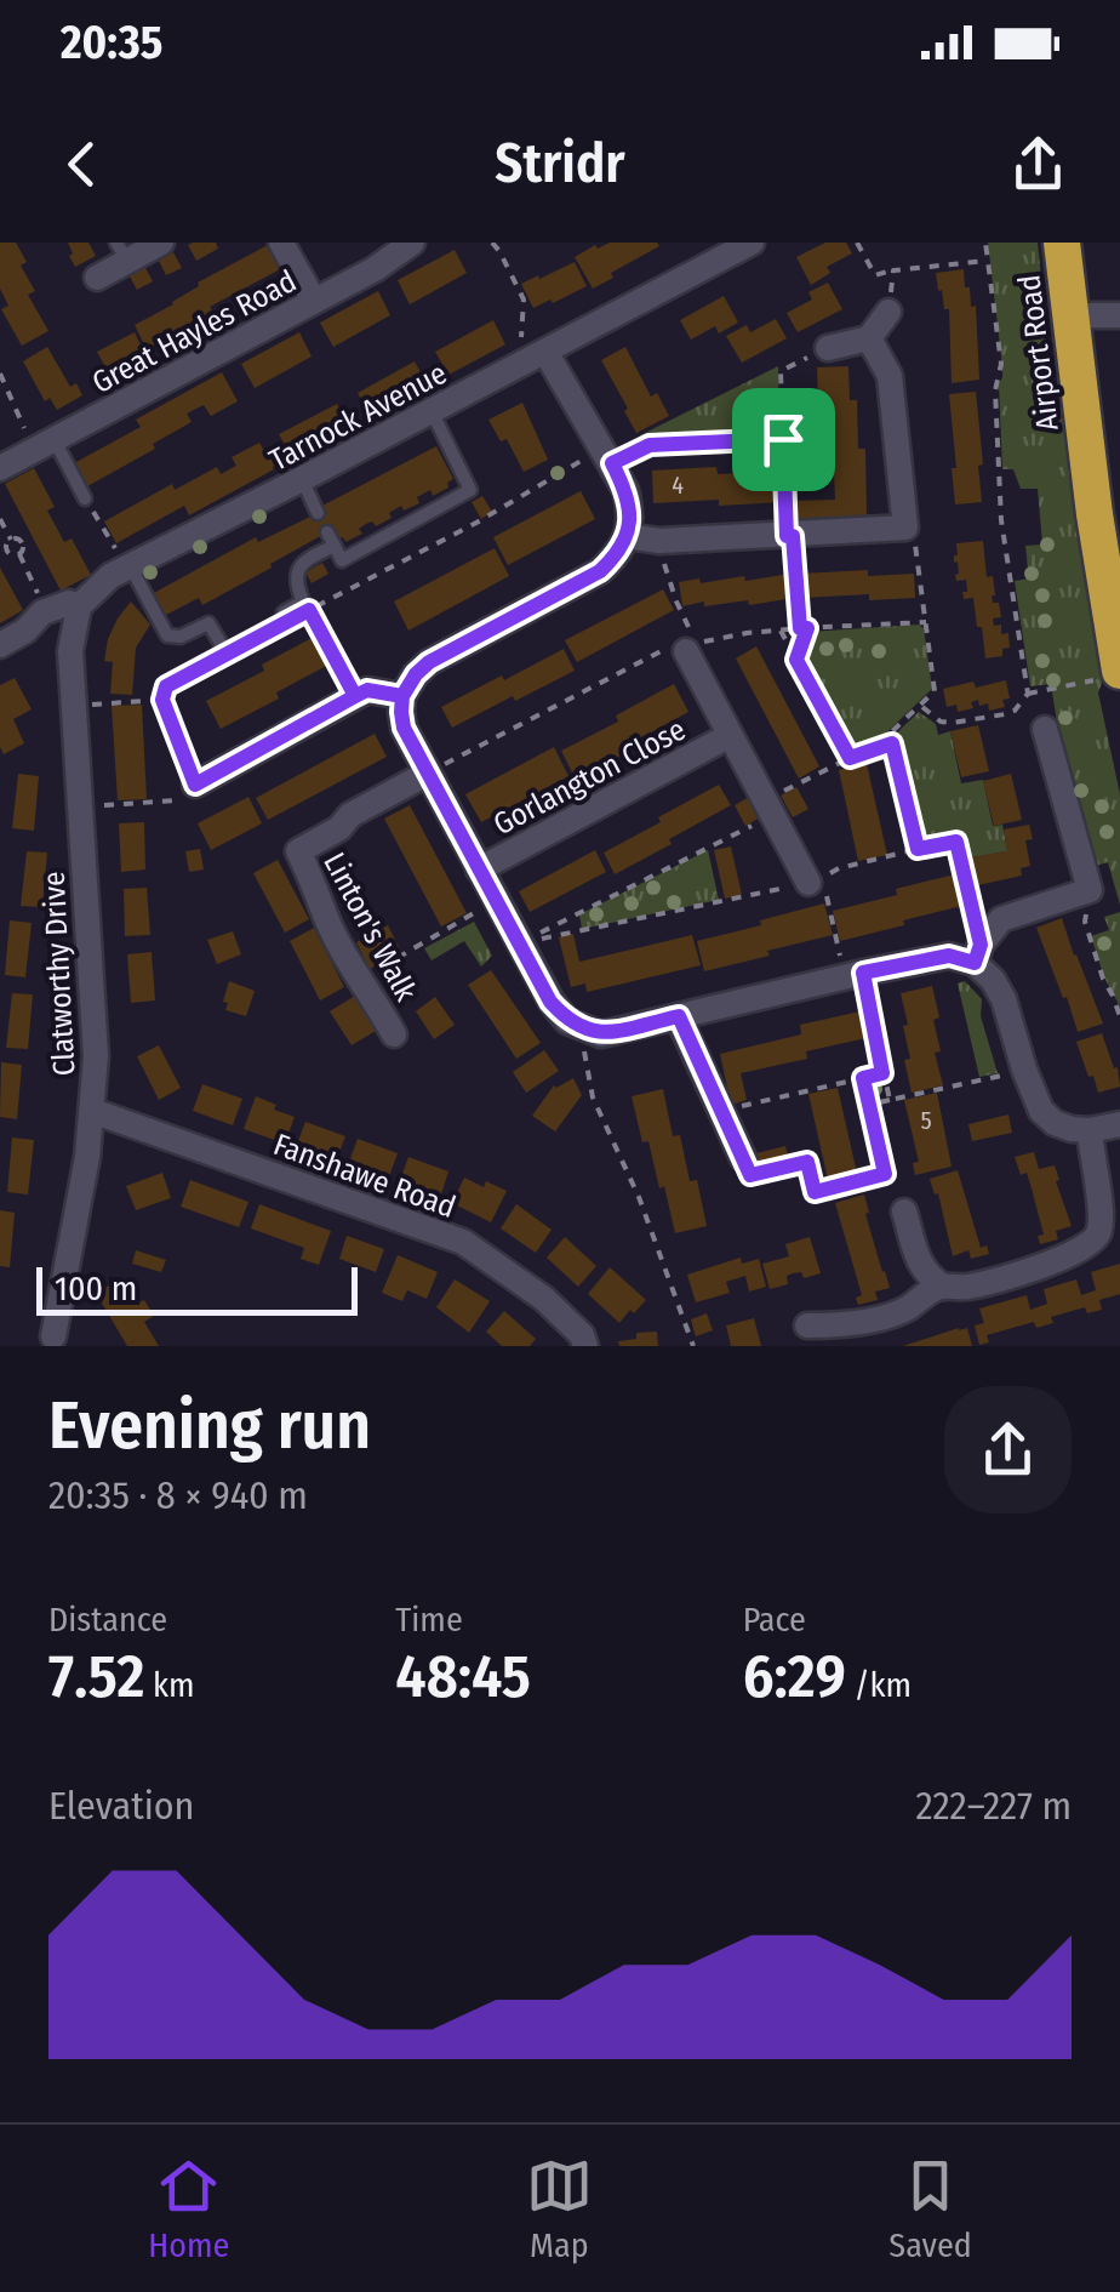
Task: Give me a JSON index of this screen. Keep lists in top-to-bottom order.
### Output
{
  "streets": {
    "highway": ["Airport Road"],
    "street": [
      "Great Hayles Road",
      "Tarnock Avenue",
      "Gorlangton Close",
      "Linton's Walk",
      "Clatworthy Drive",
      "Fanshawe Road"
    ]
  },
  "crossings": [
    ["Tarnock Avenue", "Clatworthy Drive"],
    ["Clatworthy Drive", "Fanshawe Road"]
  ],
  "house_numbers": ["4", "5"],
  "scale_bar": "100 m",
  "page": {
    "status": "20:35",
    "header": "Stridr",
    "scale": "100 m",
    "heading": ["Evening run", "20:35 · 8 × 940 m"],
    "stats": [
      ["Distance", "7.52 km"],
      ["Time", "48:45"],
      ["Pace", "6:29 /km"]
    ],
    "chart": ["Elevation", "222–227 m"],
    "tabs": ["Home", "Map", "Saved"]
  }
}
